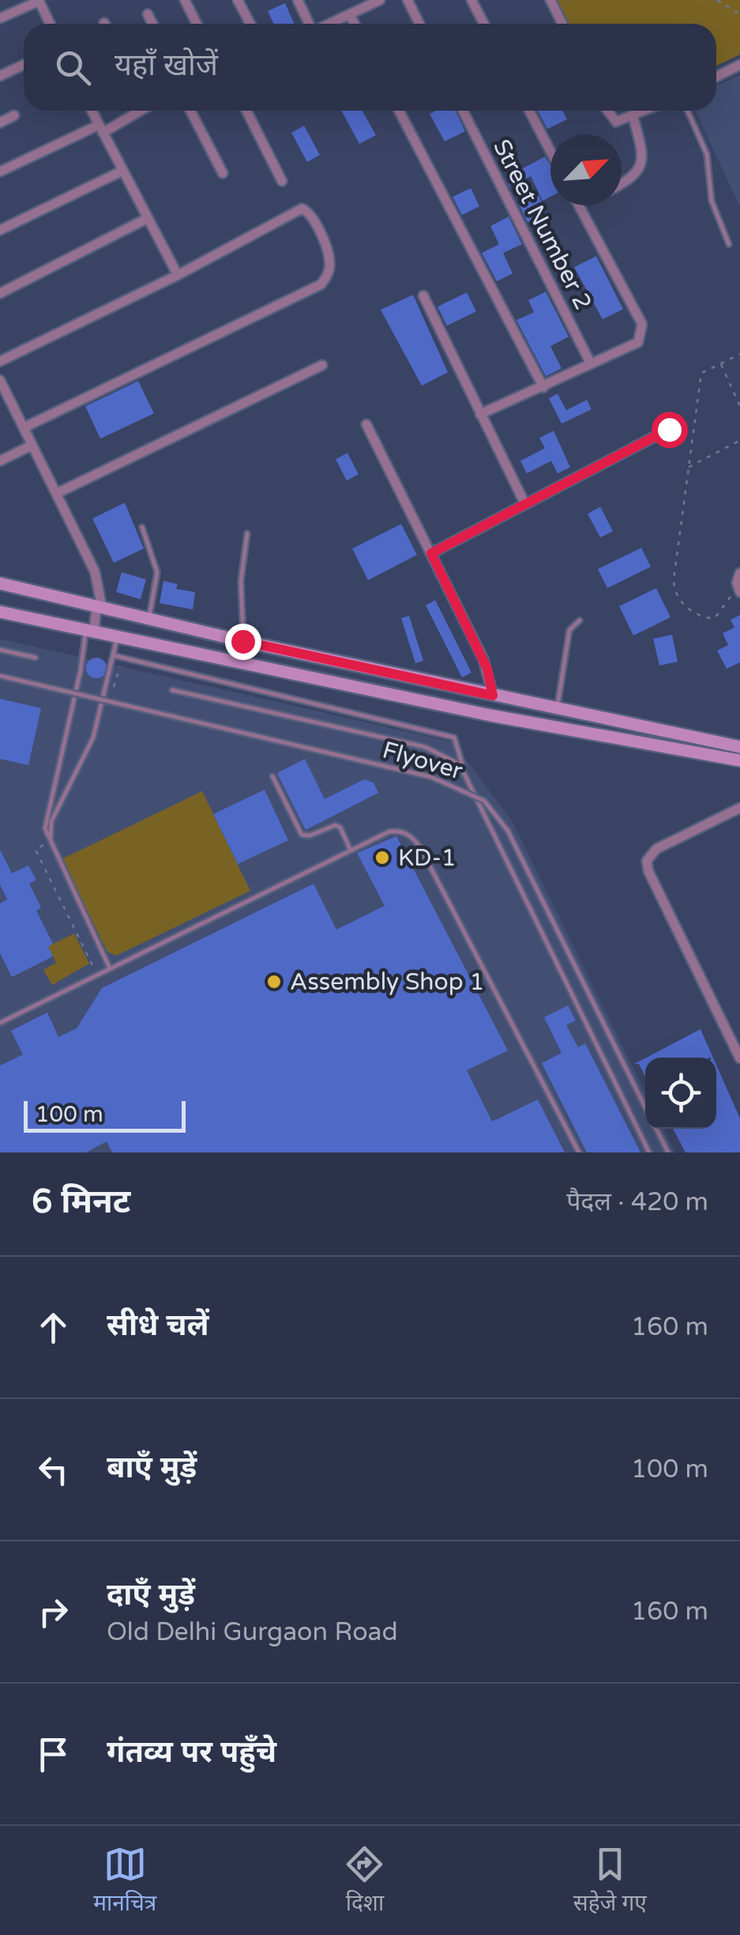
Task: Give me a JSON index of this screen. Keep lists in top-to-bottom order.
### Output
{
  "streets": {
    "street": ["Street Number 2"],
    "lane": ["Flyover"]
  },
  "places": ["KD-1", "Assembly Shop 1"],
  "scale_bar": "100 m",
  "north": "top right",
  "page": {
    "search": "यहाँ खोजें",
    "scale": "100 m",
    "heading": ["6 मिनट", "पैदल · 420 m"],
    "list": [
      ["सीधे चलें", "160 m"],
      ["बाएँ मुड़ें", "100 m"],
      ["दाएँ मुड़ें", "Old Delhi Gurgaon Road", "160 m"],
      "गंतव्य पर पहुँचे"
    ],
    "nav": ["मानचित्र", "दिशा", "सहेजे गए"]
  }
}
